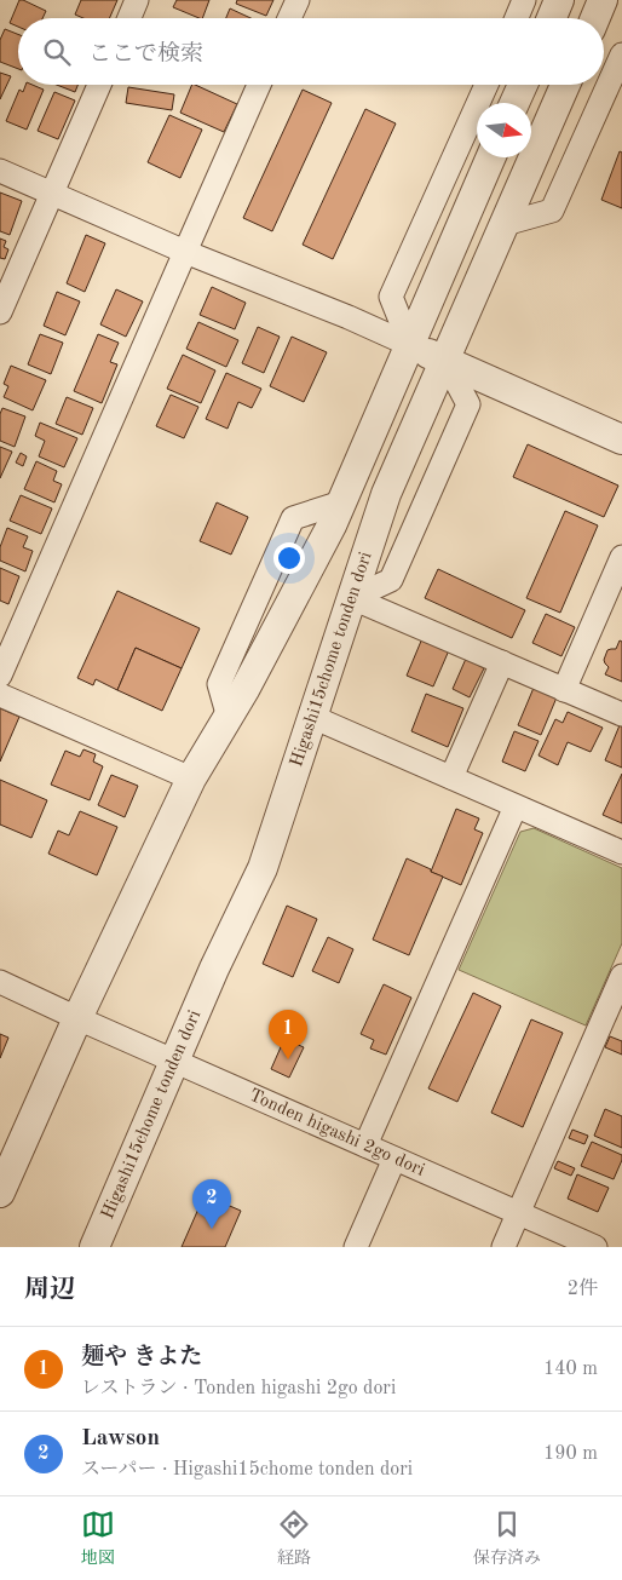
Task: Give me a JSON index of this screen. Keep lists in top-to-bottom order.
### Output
{
  "streets": {
    "street": ["Higashi15chome tonden dori", "Tonden higashi 2go dori"]
  },
  "crossings": [
    ["Higashi15chome tonden dori", "Tonden higashi 2go dori"]
  ],
  "north": "right",
  "page": {
    "search": "ここで検索",
    "pins": ["1", "2"],
    "heading": ["周辺", "2件"],
    "list": [
      {
        "mark": "1",
        "name": "麺や きよた",
        "note": "レストラン · Tonden higashi 2go dori",
        "value": "140 m"
      },
      {
        "mark": "2",
        "name": "Lawson",
        "note": "スーパー · Higashi15chome tonden dori",
        "value": "190 m"
      }
    ],
    "nav": ["地図", "経路", "保存済み"]
  }
}
